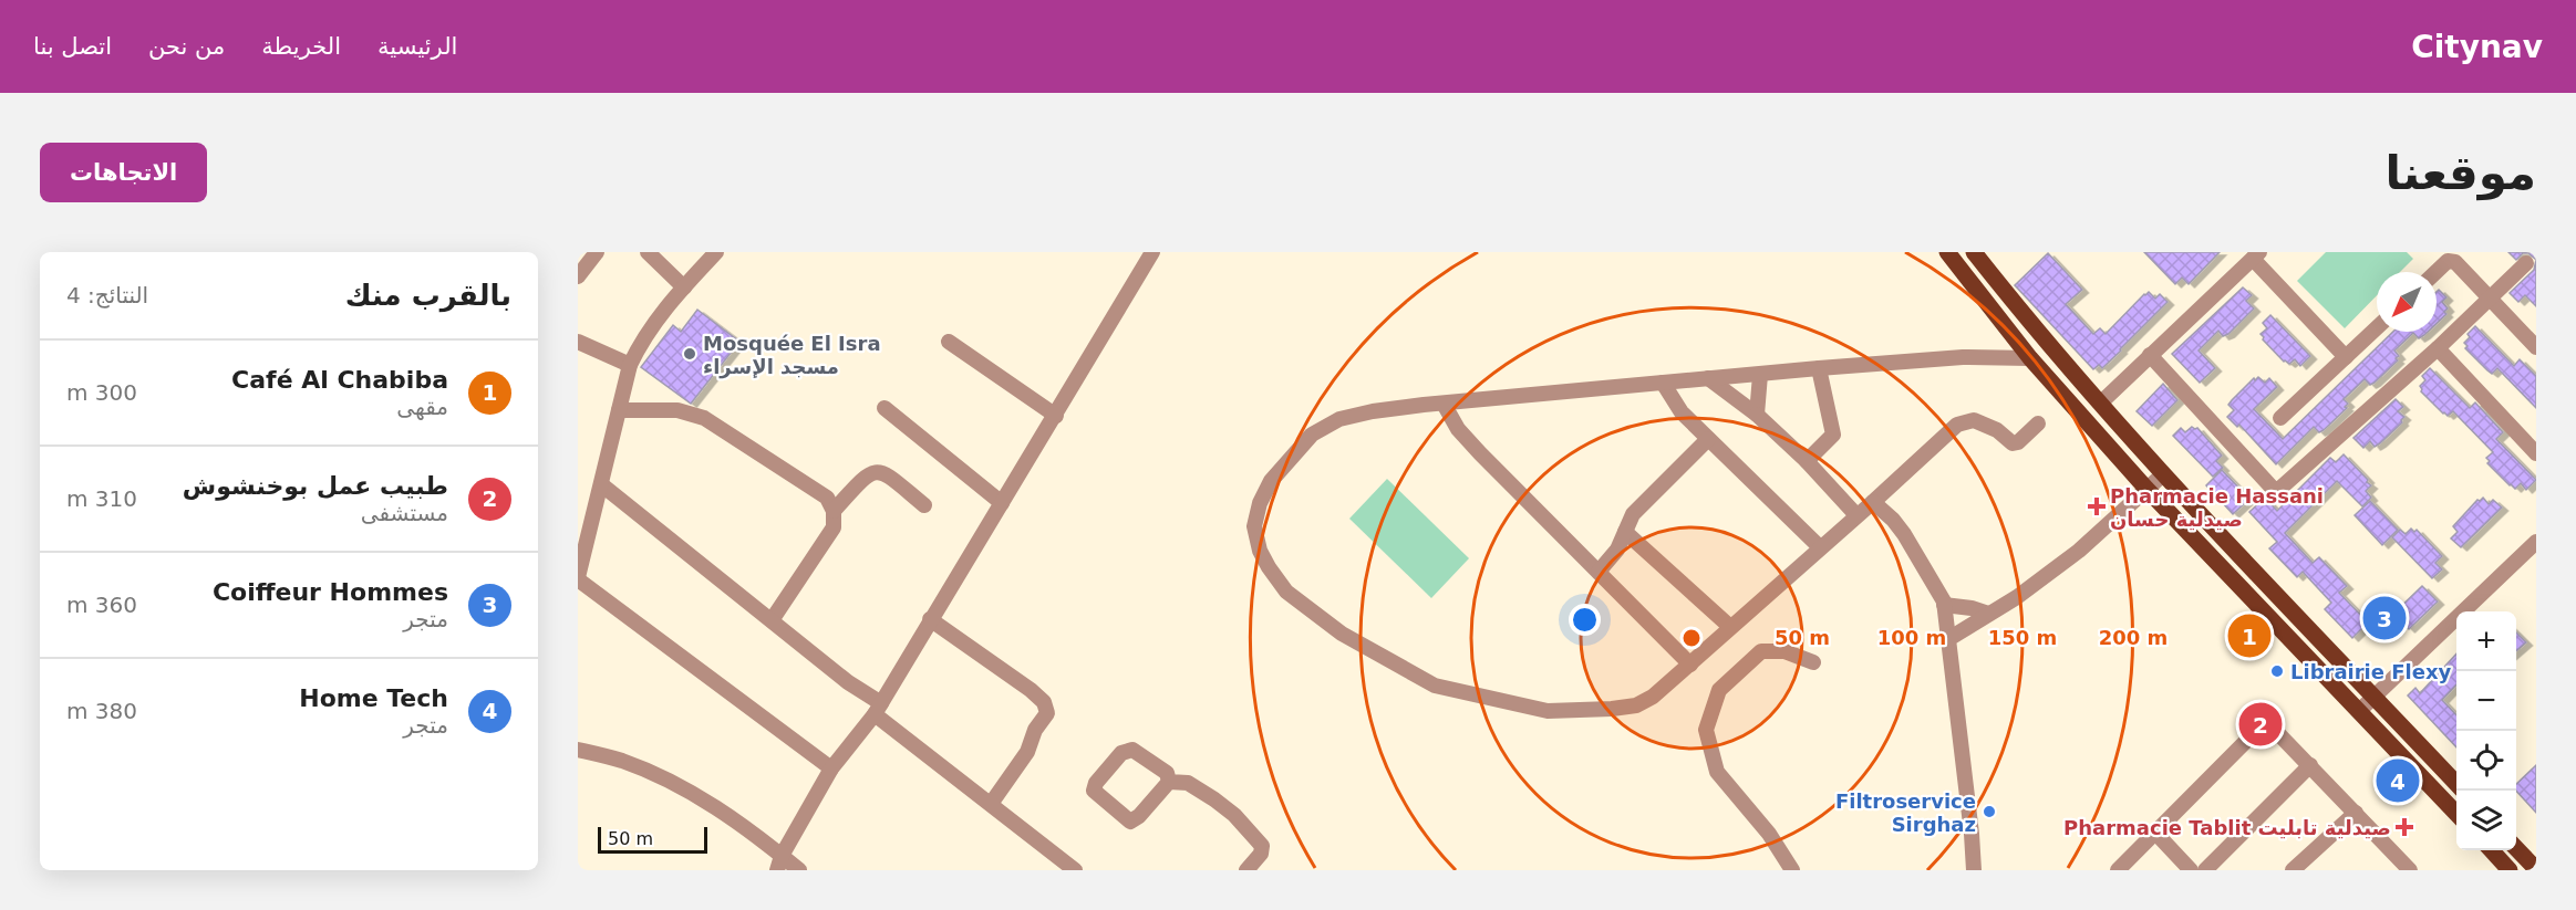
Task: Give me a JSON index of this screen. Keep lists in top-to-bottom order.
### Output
{
  "places": {
    "other": ["Mosquée El Isra مسجد الإسراء", "Librairie Flexy", "Filtroservice Sirghaz"],
    "health": ["Pharmacie Hassani صيدلية حسان", "Pharmacie Tablit صيدلية تابليت"]
  },
  "scale_bar": "50 m",
  "north": "bottom left",
  "page": {
    "header": "Citynav",
    "nav": [
      "الرئيسية",
      "الخريطة",
      "من نحن",
      "اتصل بنا"
    ],
    "buttons": "الاتجاهات",
    "title": "موقعنا",
    "heading": ["بالقرب منك", "النتائج: 4"],
    "list": [
      {
        "mark": "1",
        "name": "Café Al Chabiba",
        "note": "مقهى",
        "value": "300 m"
      },
      {
        "mark": "2",
        "name": "طبيب عمل بوخنشوش",
        "note": "مستشفى",
        "value": "310 m"
      },
      {
        "mark": "3",
        "name": "Coiffeur Hommes",
        "note": "متجر",
        "value": "360 m"
      },
      {
        "mark": "4",
        "name": "Home Tech",
        "note": "متجر",
        "value": "380 m"
      }
    ],
    "pins": [
      "3",
      "1",
      "2",
      "4"
    ],
    "map_buttons": ["+", "−"],
    "scale": "50 m"
  },
  "rings": [
    "50 m",
    "100 m",
    "150 m",
    "200 m"
  ]
}
